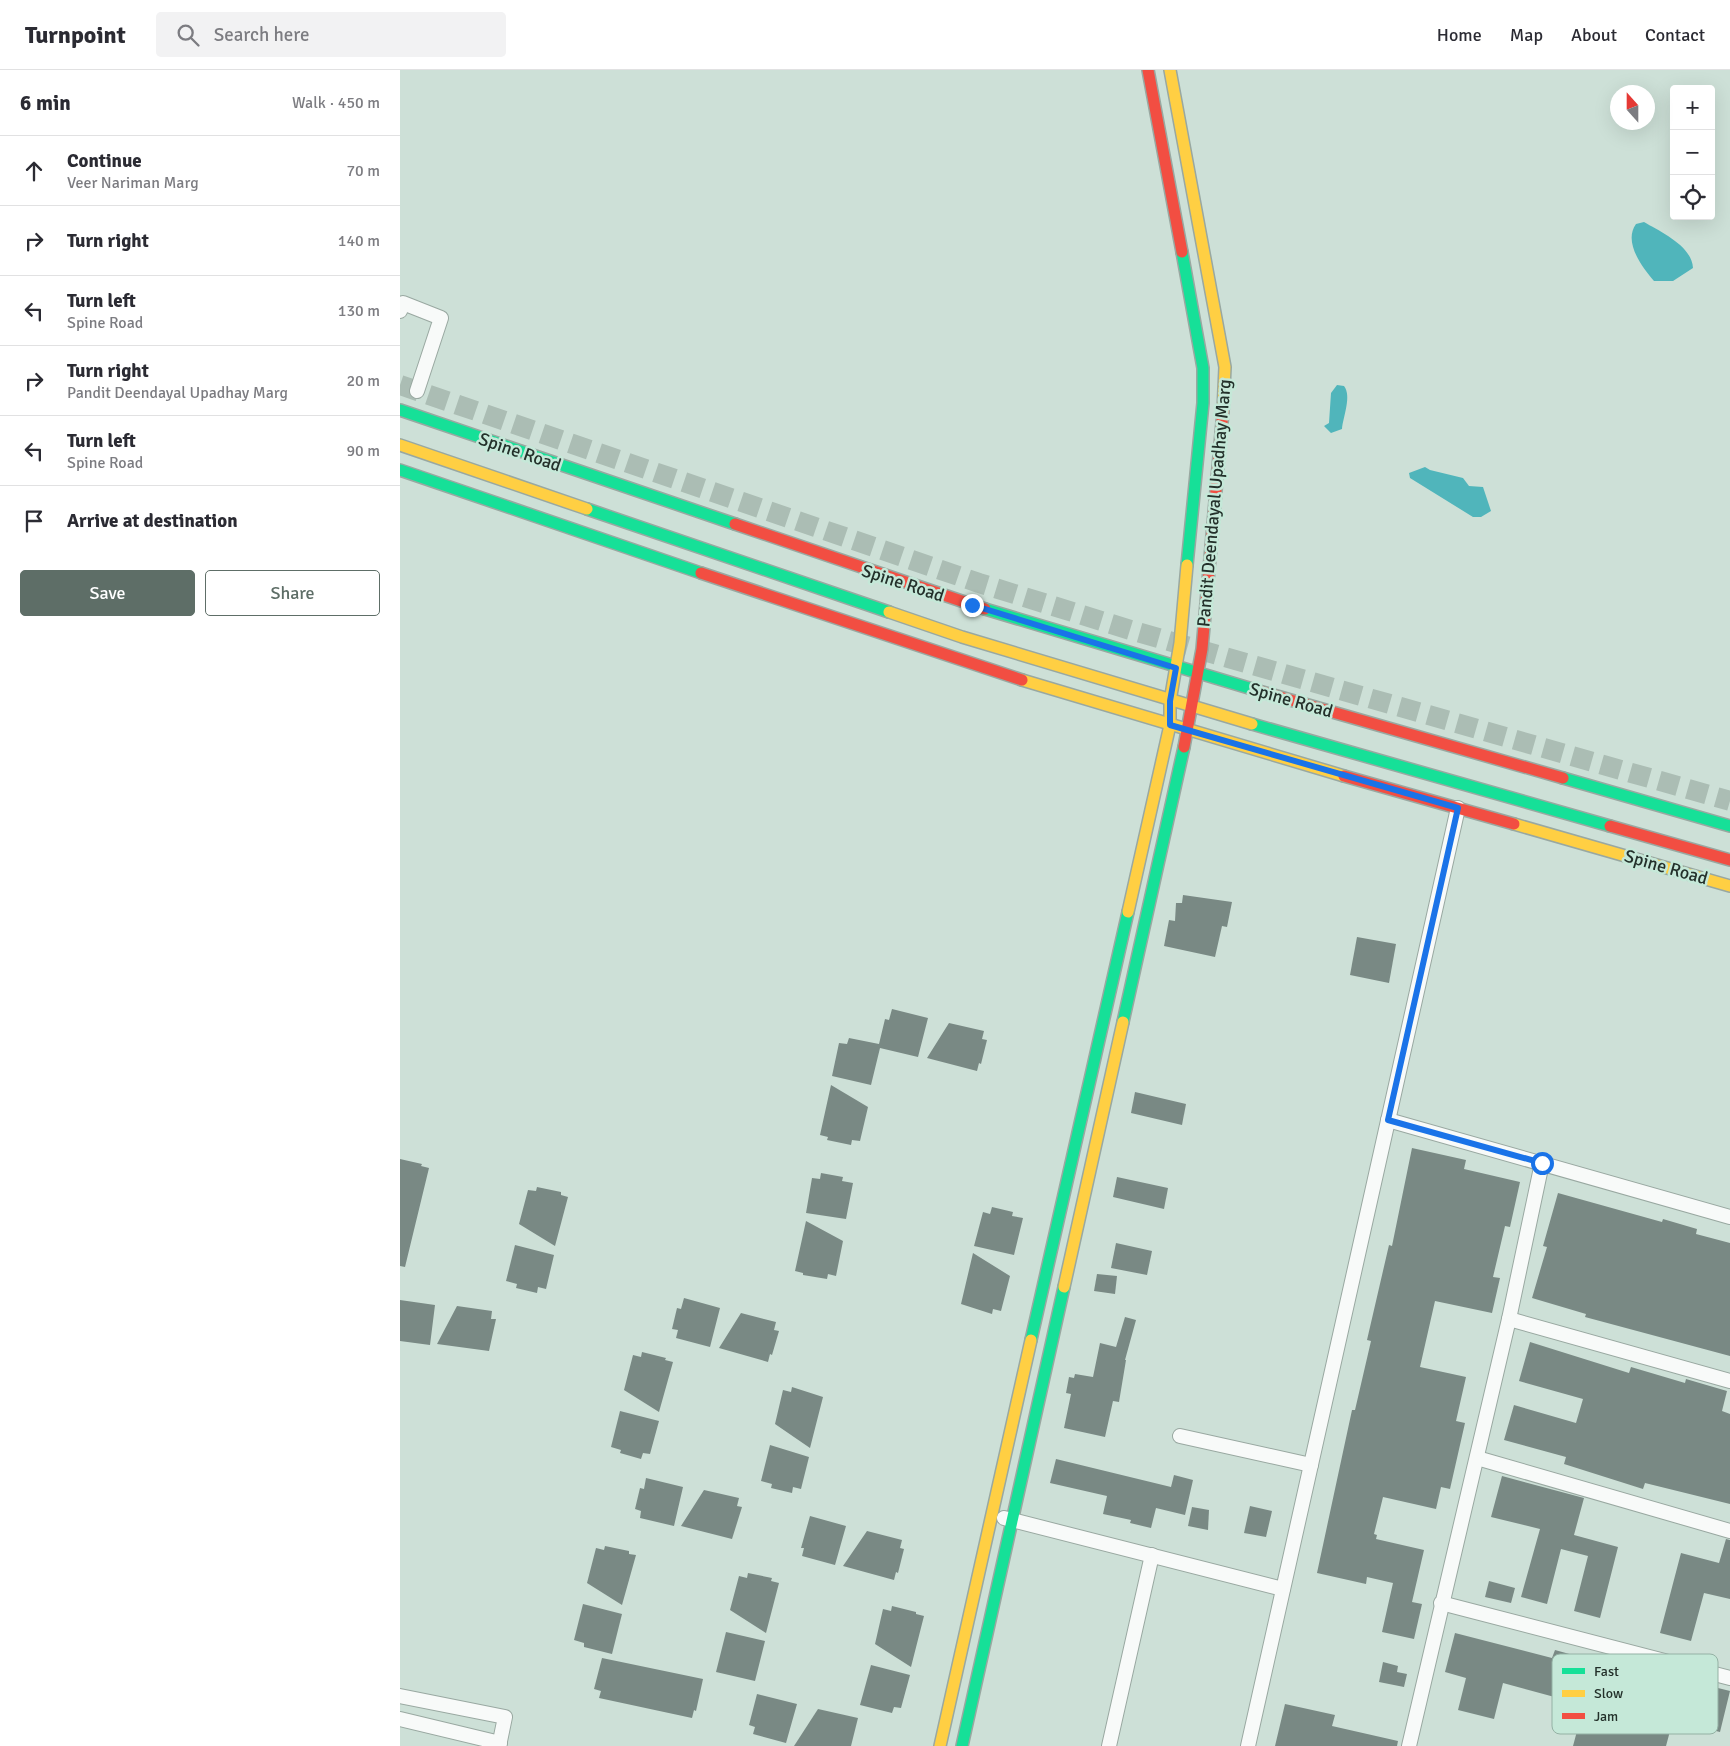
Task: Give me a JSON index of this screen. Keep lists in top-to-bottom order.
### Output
{
  "streets": {
    "main road": ["Spine Road", "Pandit Deendayal Upadhay Marg"]
  },
  "crossings": [
    ["Spine Road", "Pandit Deendayal Upadhay Marg"]
  ],
  "legend": ["Fast", "Slow", "Jam"],
  "north": "top",
  "page": {
    "header": "Turnpoint",
    "search": "Search here",
    "nav": [
      "Home",
      "Map",
      "About",
      "Contact"
    ],
    "heading": ["6 min", "Walk · 450 m"],
    "map_buttons": ["+", "−"],
    "list": [
      ["Continue", "Veer Nariman Marg", "70 m"],
      ["Turn right", "140 m"],
      ["Turn left", "Spine Road", "130 m"],
      ["Turn right", "Pandit Deendayal Upadhay Marg", "20 m"],
      ["Turn left", "Spine Road", "90 m"],
      "Arrive at destination"
    ],
    "buttons": ["Save", "Share"]
  }
}
